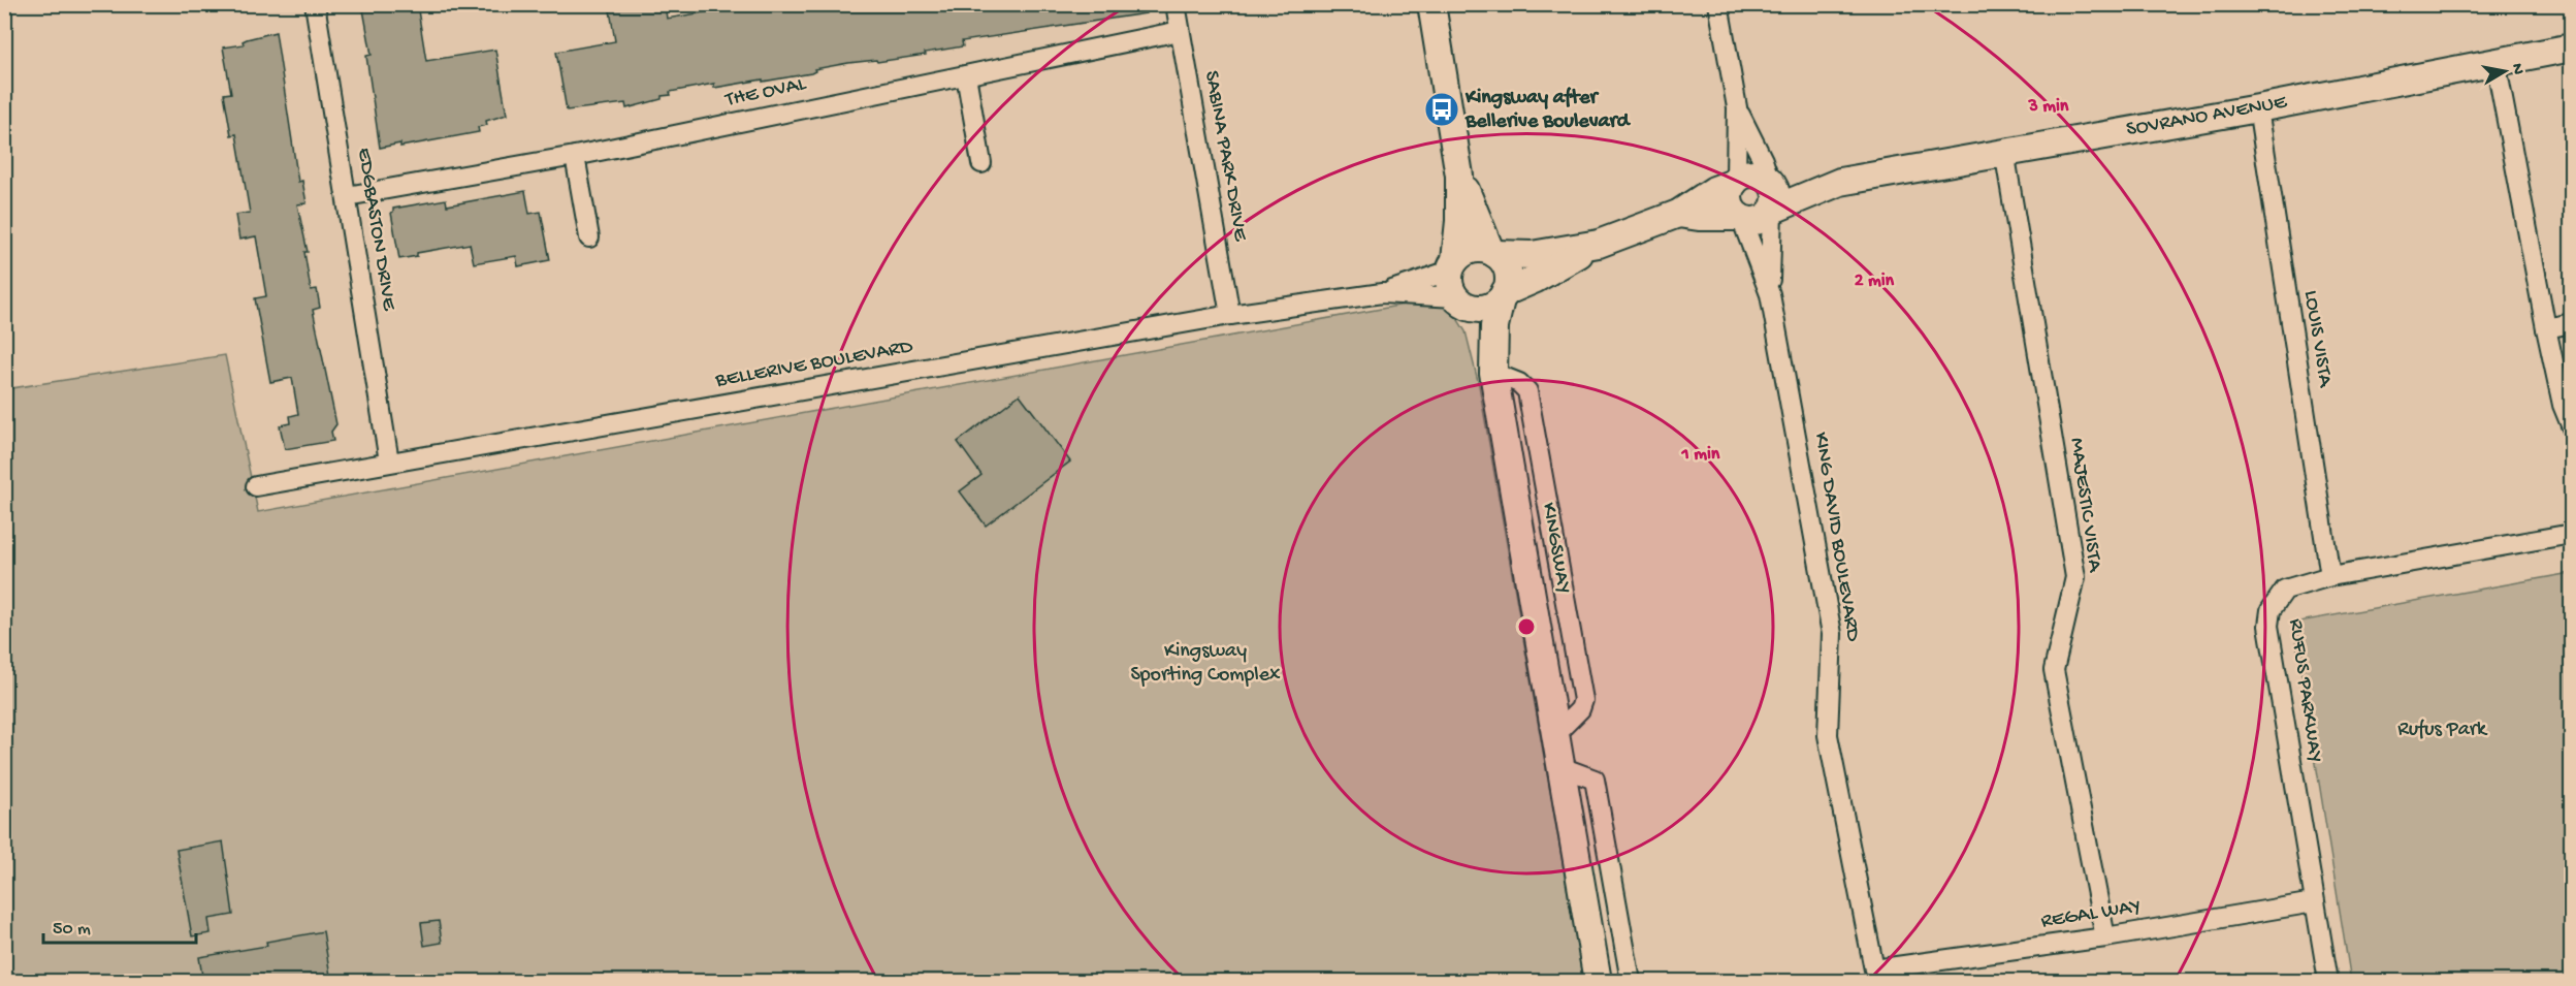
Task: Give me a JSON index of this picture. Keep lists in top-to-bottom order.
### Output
{
  "streets": {
    "street": [
      "THE OVAL",
      "SOVRANO AVENUE",
      "SABINA PARK DRIVE",
      "EDGBASTON DRIVE",
      "LOUIS VISTA",
      "BELLERIVE BOULEVARD",
      "MAJESTIC VISTA",
      "KING DAVID BOULEVARD",
      "KINGSWAY",
      "RUFUS PARKWAY",
      "REGAL WAY"
    ]
  },
  "crossings": [
    ["THE OVAL", "SABINA PARK DRIVE"],
    ["THE OVAL", "EDGBASTON DRIVE"],
    ["SOVRANO AVENUE", "LOUIS VISTA"],
    ["SOVRANO AVENUE", "MAJESTIC VISTA"],
    ["SOVRANO AVENUE", "KING DAVID BOULEVARD"],
    ["SABINA PARK DRIVE", "BELLERIVE BOULEVARD"],
    ["EDGBASTON DRIVE", "BELLERIVE BOULEVARD"],
    ["LOUIS VISTA", "RUFUS PARKWAY"],
    ["BELLERIVE BOULEVARD", "KINGSWAY"],
    ["MAJESTIC VISTA", "REGAL WAY"],
    ["KING DAVID BOULEVARD", "REGAL WAY"],
    ["RUFUS PARKWAY", "REGAL WAY"]
  ],
  "parks": ["Kingsway Sporting Complex", "Rufus Park"],
  "places": {
    "bus stop": ["Kingsway after Bellerive Boulevard"]
  },
  "scale_bar": "50 m",
  "north": "right",
  "rings": ["3 min", "2 min", "1 min"]
}
